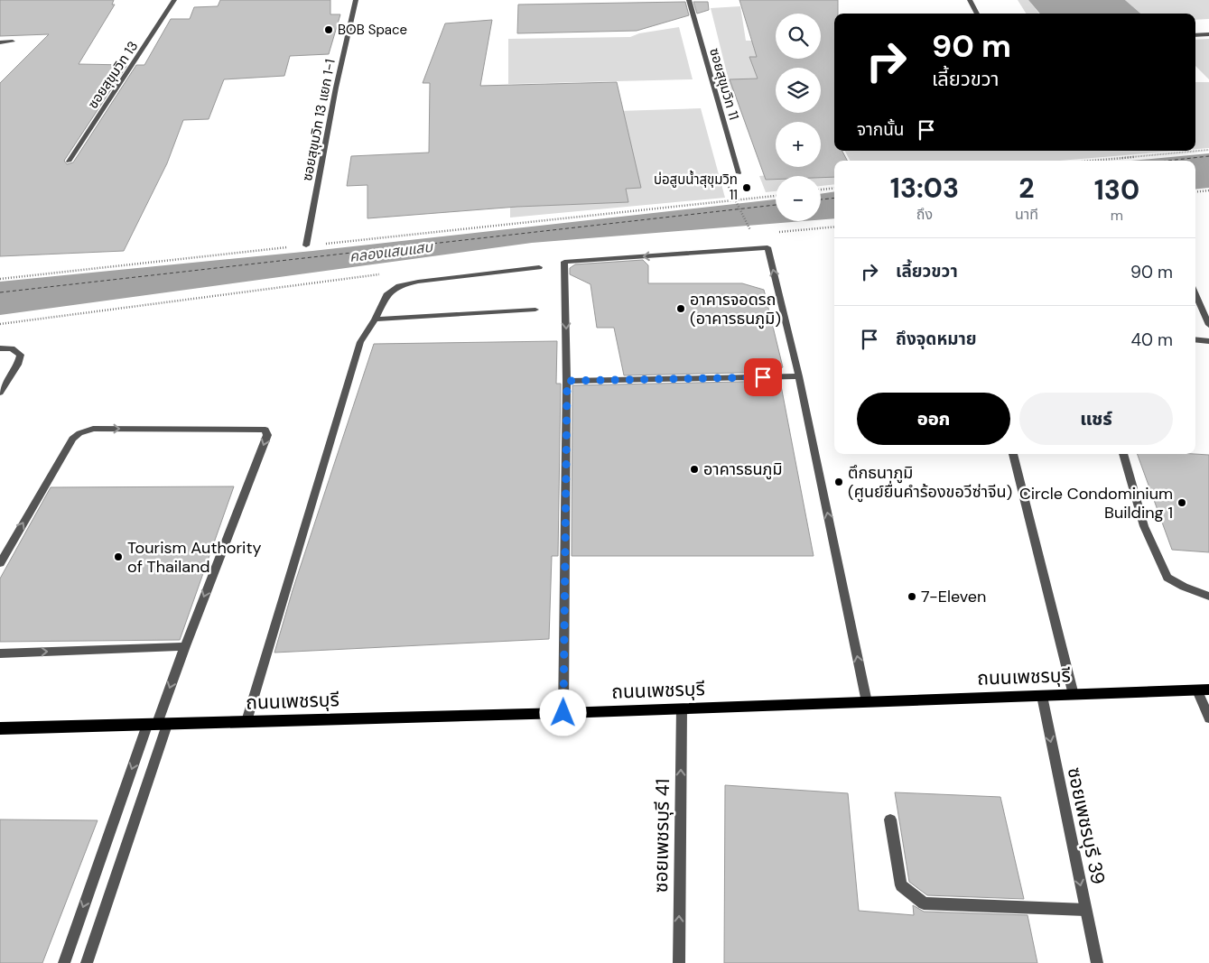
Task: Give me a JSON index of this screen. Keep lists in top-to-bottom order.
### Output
{
  "streets": {
    "main road": ["ถนนเพชรบุรี"],
    "street": [
      "ซอยสุขุมวิท 13",
      "ซอยสุขุมวิท 11",
      "ซอยสุขุมวิท 13 แยก 1-1",
      "ซอยเพชรบุรี 39",
      "ซอยเพชรบุรี 41"
    ]
  },
  "crossings": [
    ["ถนนเพชรบุรี", "ซอยเพชรบุรี 39"],
    ["ถนนเพชรบุรี", "ซอยเพชรบุรี 41"]
  ],
  "one_way": ["ซอยเพชรบุรี 39", "ซอยเพชรบุรี 41"],
  "water": ["คลองแสนแสบ"],
  "places": [
    "BOB Space",
    "บ่อสูบน้ำสุขุมวิท 11",
    "อาคารจอดรถ (อาคารธนภูมิ)",
    "อาคารธนภูมิ",
    "ตึกธนาภูมิ (ศูนย์ยื่นคำร้องขอวีซ่าจีน)",
    "Circle Condominium Building 1",
    "Tourism Authority of Thailand",
    "7-Eleven"
  ],
  "page": {
    "map_buttons": ["+", "−"],
    "turn": ["90 m", "เลี้ยวขวา"],
    "then": "จากนั้น",
    "eta": [
      "13:03",
      "ถึง",
      "2",
      "นาที",
      "130",
      "m"
    ],
    "list": [
      {
        "name": "เลี้ยวขวา",
        "value": "90 m"
      },
      {
        "name": "ถึงจุดหมาย",
        "value": "40 m"
      }
    ],
    "buttons": ["ออก", "แชร์"]
  }
}
